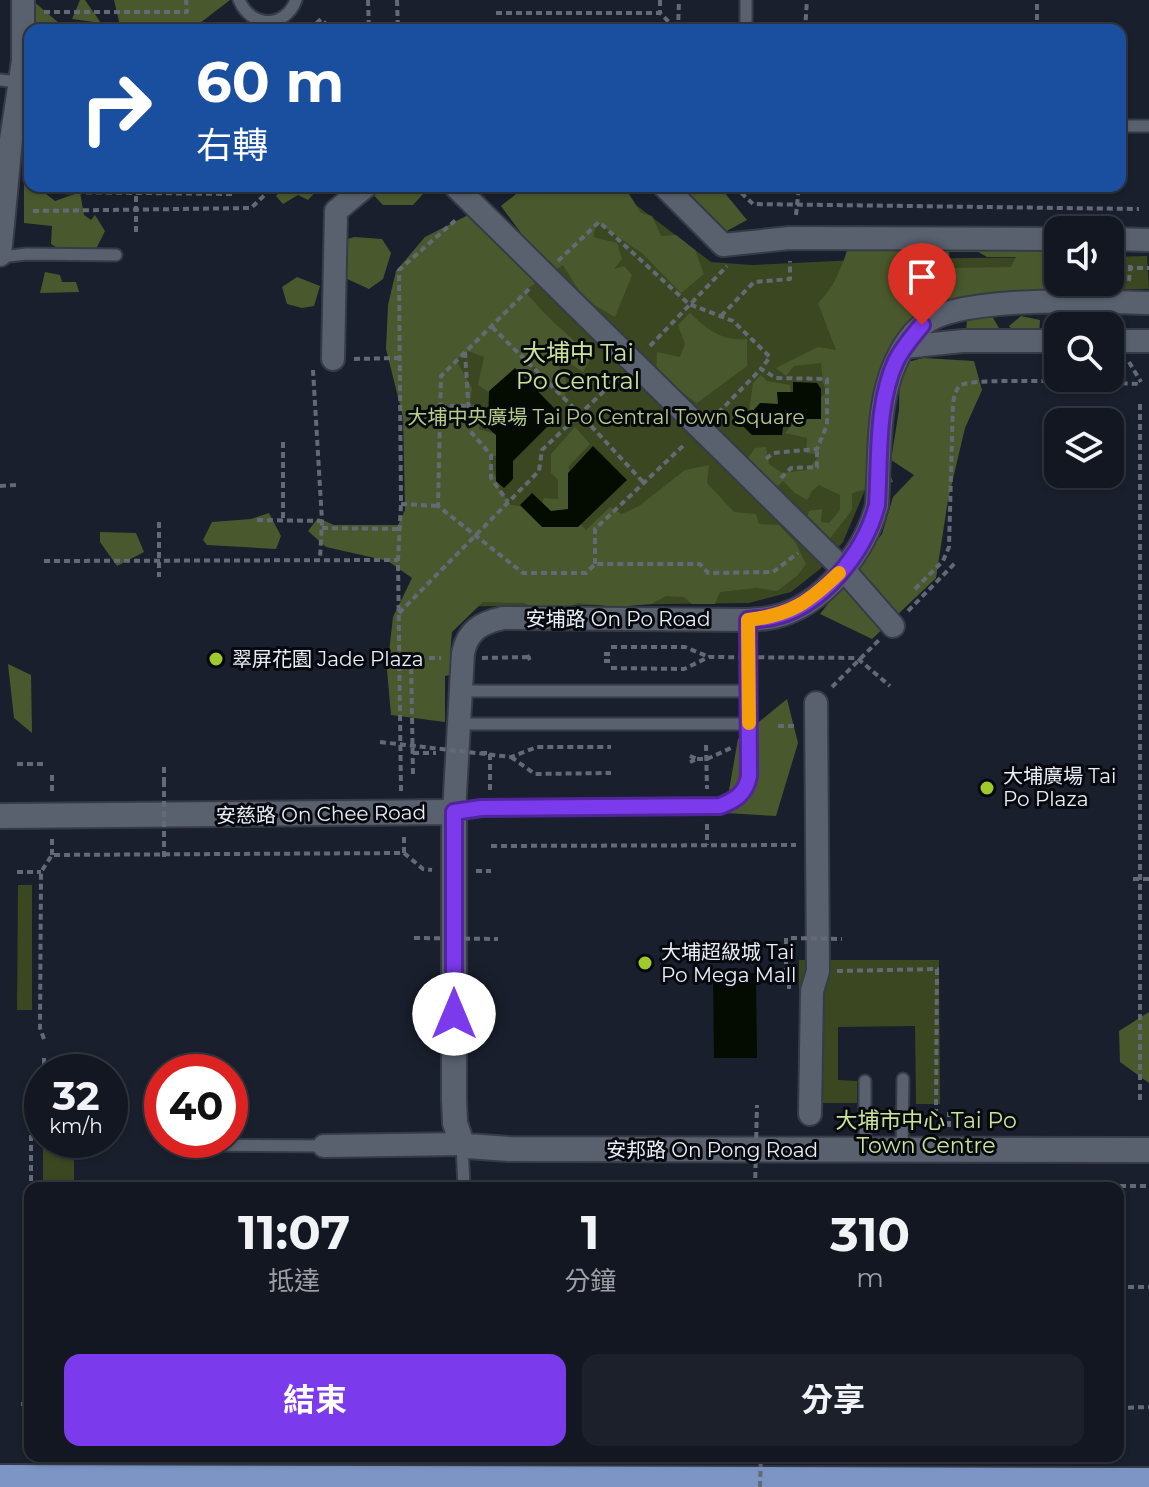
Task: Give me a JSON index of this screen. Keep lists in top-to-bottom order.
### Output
{
  "streets": {
    "street": ["安埔路 On Po Road", "安慈路 On Chee Road", "安邦路 On Pong Road"]
  },
  "crossings": [
    ["安埔路 On Po Road", "安慈路 On Chee Road"],
    ["安慈路 On Chee Road", "安邦路 On Pong Road"]
  ],
  "districts": ["大埔中 Tai Po Central", "大埔市中心 Tai Po Town Centre"],
  "parks": ["大埔中央廣場 Tai Po Central Town Square"],
  "places": ["翠屏花園 Jade Plaza", "大埔廣場 Tai Po Plaza", "大埔超級城 Tai Po Mega Mall"],
  "page": {
    "turn": ["60 m", "右轉"],
    "speed": "32 km/h",
    "limit": "40",
    "eta": [
      "11:07",
      "抵達",
      "1",
      "分鐘",
      "310",
      "m"
    ],
    "buttons": ["結束", "分享"]
  }
}
